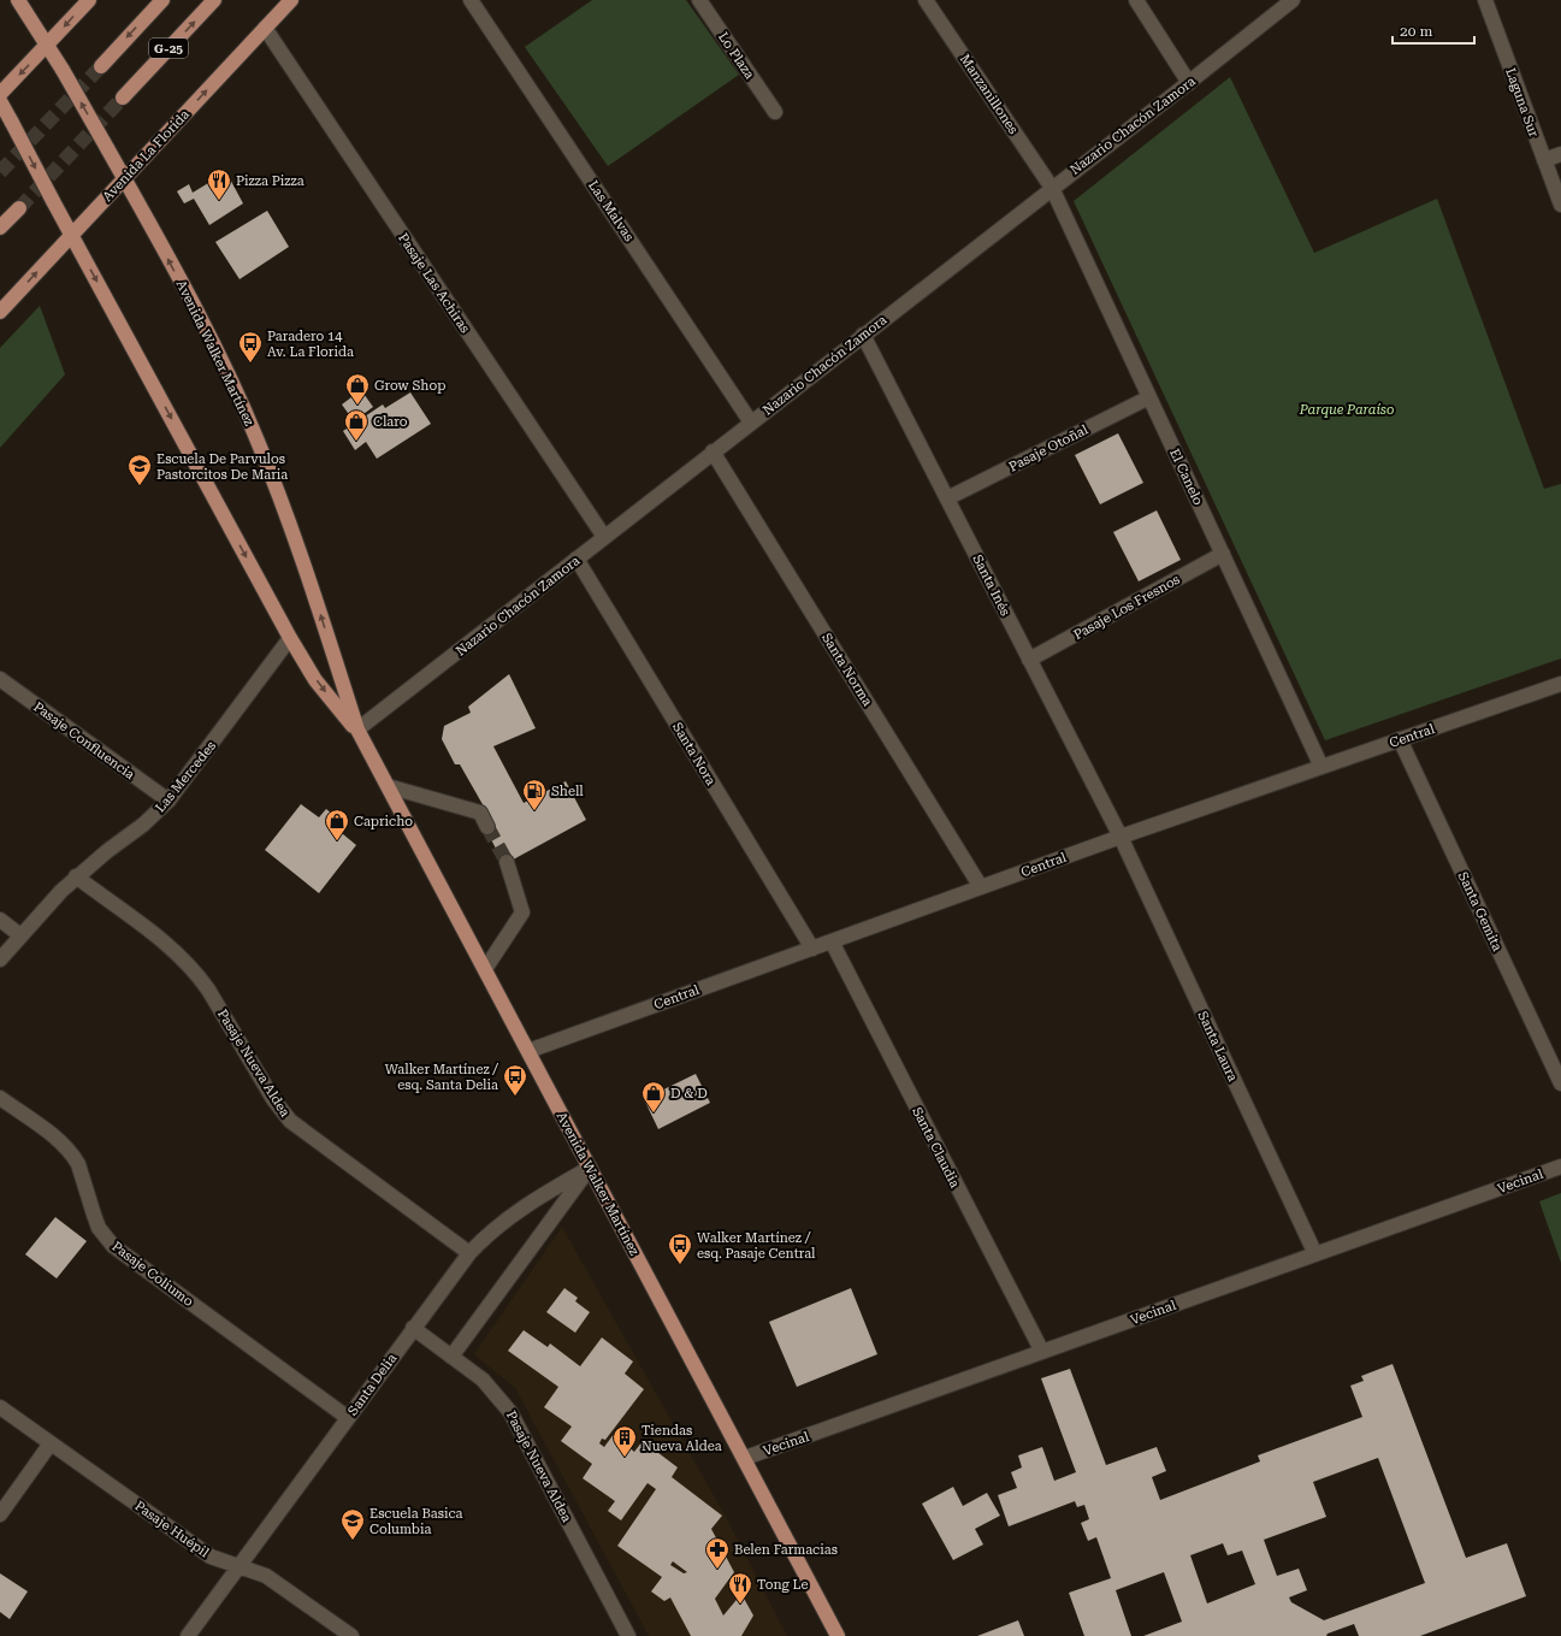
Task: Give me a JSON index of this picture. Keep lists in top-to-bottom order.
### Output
{
  "streets": {
    "main road": ["G-25", "Avenida La Florida", "Avenida Walker Martínez"],
    "street": [
      "Lo Plaza",
      "Manzanillones",
      "Laguna Sur",
      "Nazario Chacón Zamora",
      "Las Malvas",
      "Pasaje Las Achiras",
      "Pasaje Otoñal",
      "El Canelo",
      "Santa Inés",
      "Pasaje Los Fresnos",
      "Santa Norma",
      "Central",
      "Pasaje Confluencia",
      "Santa Nora",
      "Las Mercedes",
      "Santa Gemita",
      "Santa Laura",
      "Pasaje Nueva Aldea",
      "Santa Claudia",
      "Vecinal",
      "Pasaje Coliumo",
      "Santa Delia",
      "Pasaje Huépil"
    ]
  },
  "crossings": [
    ["Manzanillones", "Nazario Chacón Zamora"],
    ["Manzanillones", "El Canelo"],
    ["Nazario Chacón Zamora", "Las Malvas"],
    ["Nazario Chacón Zamora", "Pasaje Las Achiras"],
    ["Nazario Chacón Zamora", "Avenida Walker Martínez"],
    ["Nazario Chacón Zamora", "El Canelo"],
    ["Nazario Chacón Zamora", "Santa Inés"],
    ["Nazario Chacón Zamora", "Santa Norma"],
    ["Nazario Chacón Zamora", "Santa Nora"],
    ["Avenida La Florida", "Pasaje Las Achiras"],
    ["Avenida La Florida", "Avenida Walker Martínez"],
    ["Avenida Walker Martínez", "Central"],
    ["Avenida Walker Martínez", "Las Mercedes"],
    ["Avenida Walker Martínez", "Vecinal"],
    ["Avenida Walker Martínez", "Santa Delia"],
    ["Pasaje Otoñal", "El Canelo"],
    ["Pasaje Otoñal", "Santa Inés"],
    ["El Canelo", "Pasaje Los Fresnos"],
    ["El Canelo", "Central"],
    ["Santa Inés", "Pasaje Los Fresnos"],
    ["Santa Inés", "Central"],
    ["Santa Inés", "Santa Laura"],
    ["Santa Norma", "Central"],
    ["Central", "Santa Nora"],
    ["Central", "Santa Gemita"],
    ["Central", "Santa Laura"],
    ["Central", "Santa Claudia"],
    ["Pasaje Confluencia", "Las Mercedes"],
    ["Las Mercedes", "Pasaje Nueva Aldea"],
    ["Santa Laura", "Vecinal"],
    ["Pasaje Nueva Aldea", "Santa Delia"],
    ["Santa Claudia", "Vecinal"],
    ["Pasaje Coliumo", "Santa Delia"],
    ["Santa Delia", "Pasaje Huépil"]
  ],
  "parks": ["Parque Paraíso"],
  "places": {
    "restaurant": ["Pizza Pizza", "Tong Le"],
    "bus stop": ["Paradero 14 Av. La Florida", "Walker Martínez / esq. Santa Delia", "Walker Martínez / esq. Pasaje Central"],
    "shop": [
      "Grow Shop",
      "Claro",
      "Capricho",
      "D & D"
    ],
    "school or university": ["Escuela De Parvulos Pastorcitos De Maria", "Escuela Basica Columbia"],
    "fuel station": ["Shell"],
    "building": ["Tiendas Nueva Aldea"],
    "pharmacy": ["Belen Farmacias"]
  },
  "scale_bar": "20 m"
}
